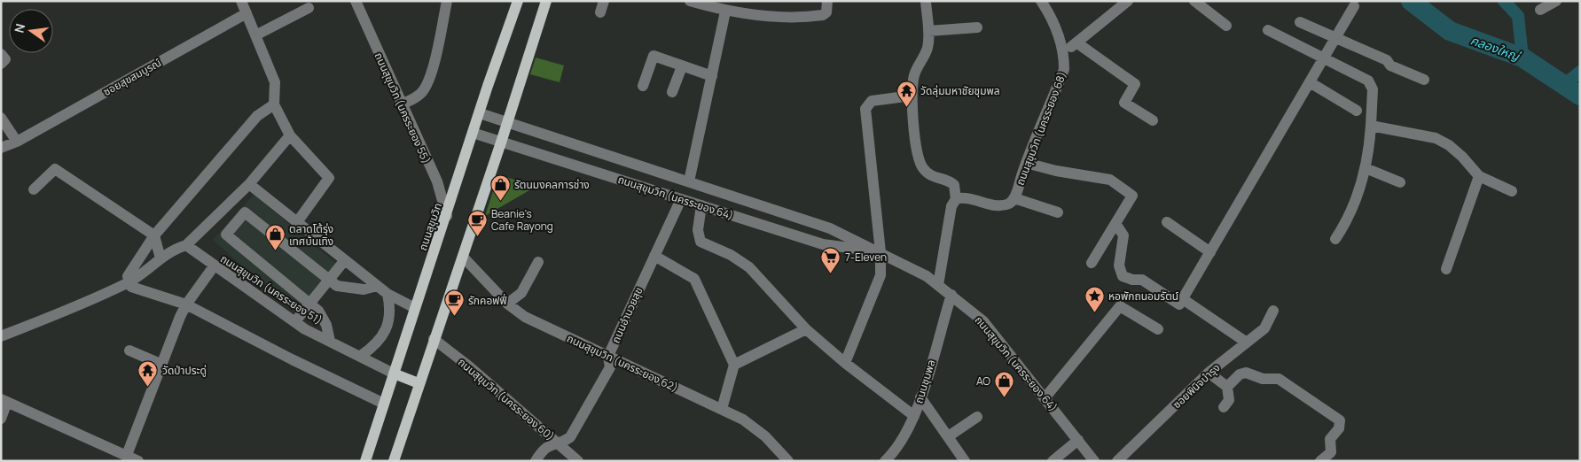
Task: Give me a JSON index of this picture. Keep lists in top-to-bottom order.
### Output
{
  "streets": {
    "main road": ["ถนนสุขุมวิท", "ถนนสุขุมวิท (นครระยอง 51)"],
    "street": [
      "ซอยสุขสมบูรณ์",
      "ถนนสุขุมวิท (นครระยอง 55)",
      "ถนนสุขุมวิท (นครระยอง 68)",
      "ถนนสุขุมวิท (นครระยอง 64)",
      "ถนนอำนวยสุข",
      "ถนนสุขุมวิท (นครระยอง 62)",
      "ถนนชุมพล",
      "ซอยพินิจบำรุง",
      "ถนนสุขุมวิท (นครระยอง 60)"
    ]
  },
  "crossings": [
    ["ถนนสุขุมวิท (นครระยอง 55)", "ถนนสุขุมวิท"],
    ["ถนนสุขุมวิท (นครระยอง 64)", "ถนนสุขุมวิท"],
    ["ถนนสุขุมวิท (นครระยอง 64)", "ถนนอำนวยสุข"],
    ["ถนนสุขุมวิท (นครระยอง 64)", "ถนนชุมพล"],
    ["ถนนสุขุมวิท", "ถนนสุขุมวิท (นครระยอง 51)"],
    ["ถนนอำนวยสุข", "ถนนสุขุมวิท (นครระยอง 62)"],
    ["ถนนอำนวยสุข", "ถนนสุขุมวิท (นครระยอง 60)"]
  ],
  "water": ["คลองใหญ่"],
  "places": {
    "temple": ["วัดลุ่มมหาชัยชุมพล", "วัดป่าประดู่"],
    "shop": ["รัตนมงคลการช่าง", "ตลาดโต้รุ่ง เทศบ้นเทิง", "AO"],
    "cafe": ["Beanie's Cafe Rayong", "รักคอฟฟี่"],
    "supermarket": ["7-Eleven"],
    "place": ["หอพักถนอมรัตน์"]
  },
  "north": "left"
}
